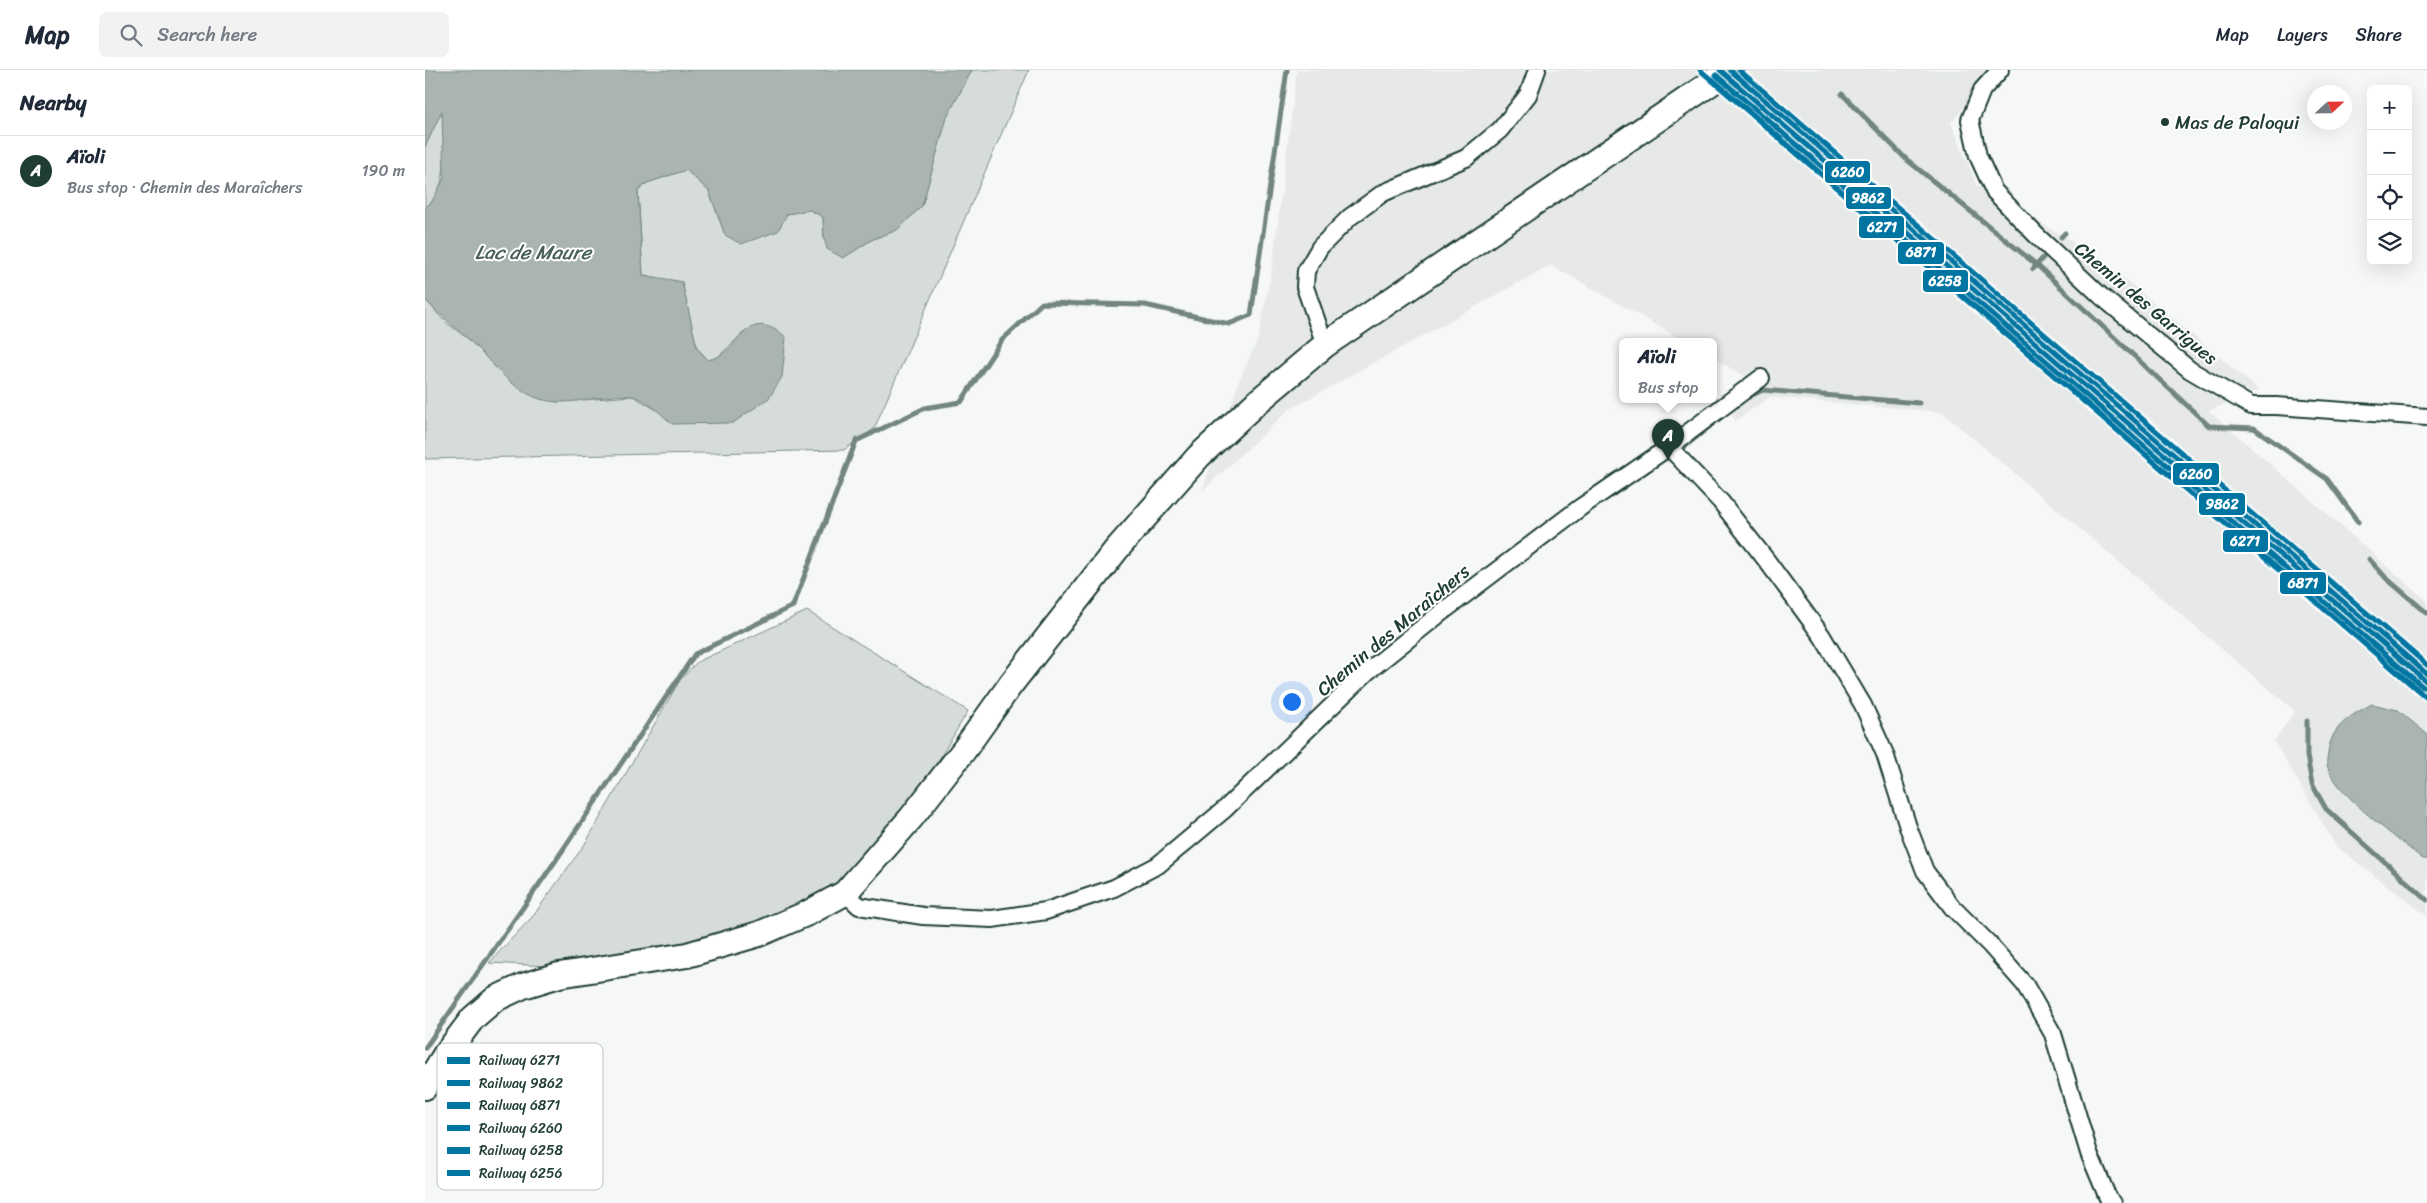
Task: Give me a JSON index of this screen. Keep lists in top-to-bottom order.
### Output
{
  "streets": {
    "street": ["Chemin des Garrigues", "Chemin des Maraîchers"]
  },
  "water": ["Lac de Maure"],
  "places": ["Mas de Paloqui"],
  "lines": [
    "rail line 6271",
    "rail line 9862",
    "rail line 6260",
    "rail line 6256",
    "rail line 6871",
    "rail line 6258"
  ],
  "legend": [
    "Railway 6271",
    "Railway 9862",
    "Railway 6871",
    "Railway 6260",
    "Railway 6258",
    "Railway 6256"
  ],
  "north": "right",
  "page": {
    "header": "Map",
    "search": "Search here",
    "nav": ["Map", "Layers", "Share"],
    "heading": "Nearby",
    "map_buttons": ["+", "−"],
    "list": [
      {
        "mark": "A",
        "name": "Aïoli",
        "note": "Bus stop · Chemin des Maraîchers",
        "value": "190 m"
      }
    ],
    "popup": ["Aïoli", "Bus stop"],
    "pins": "A"
  }
}
